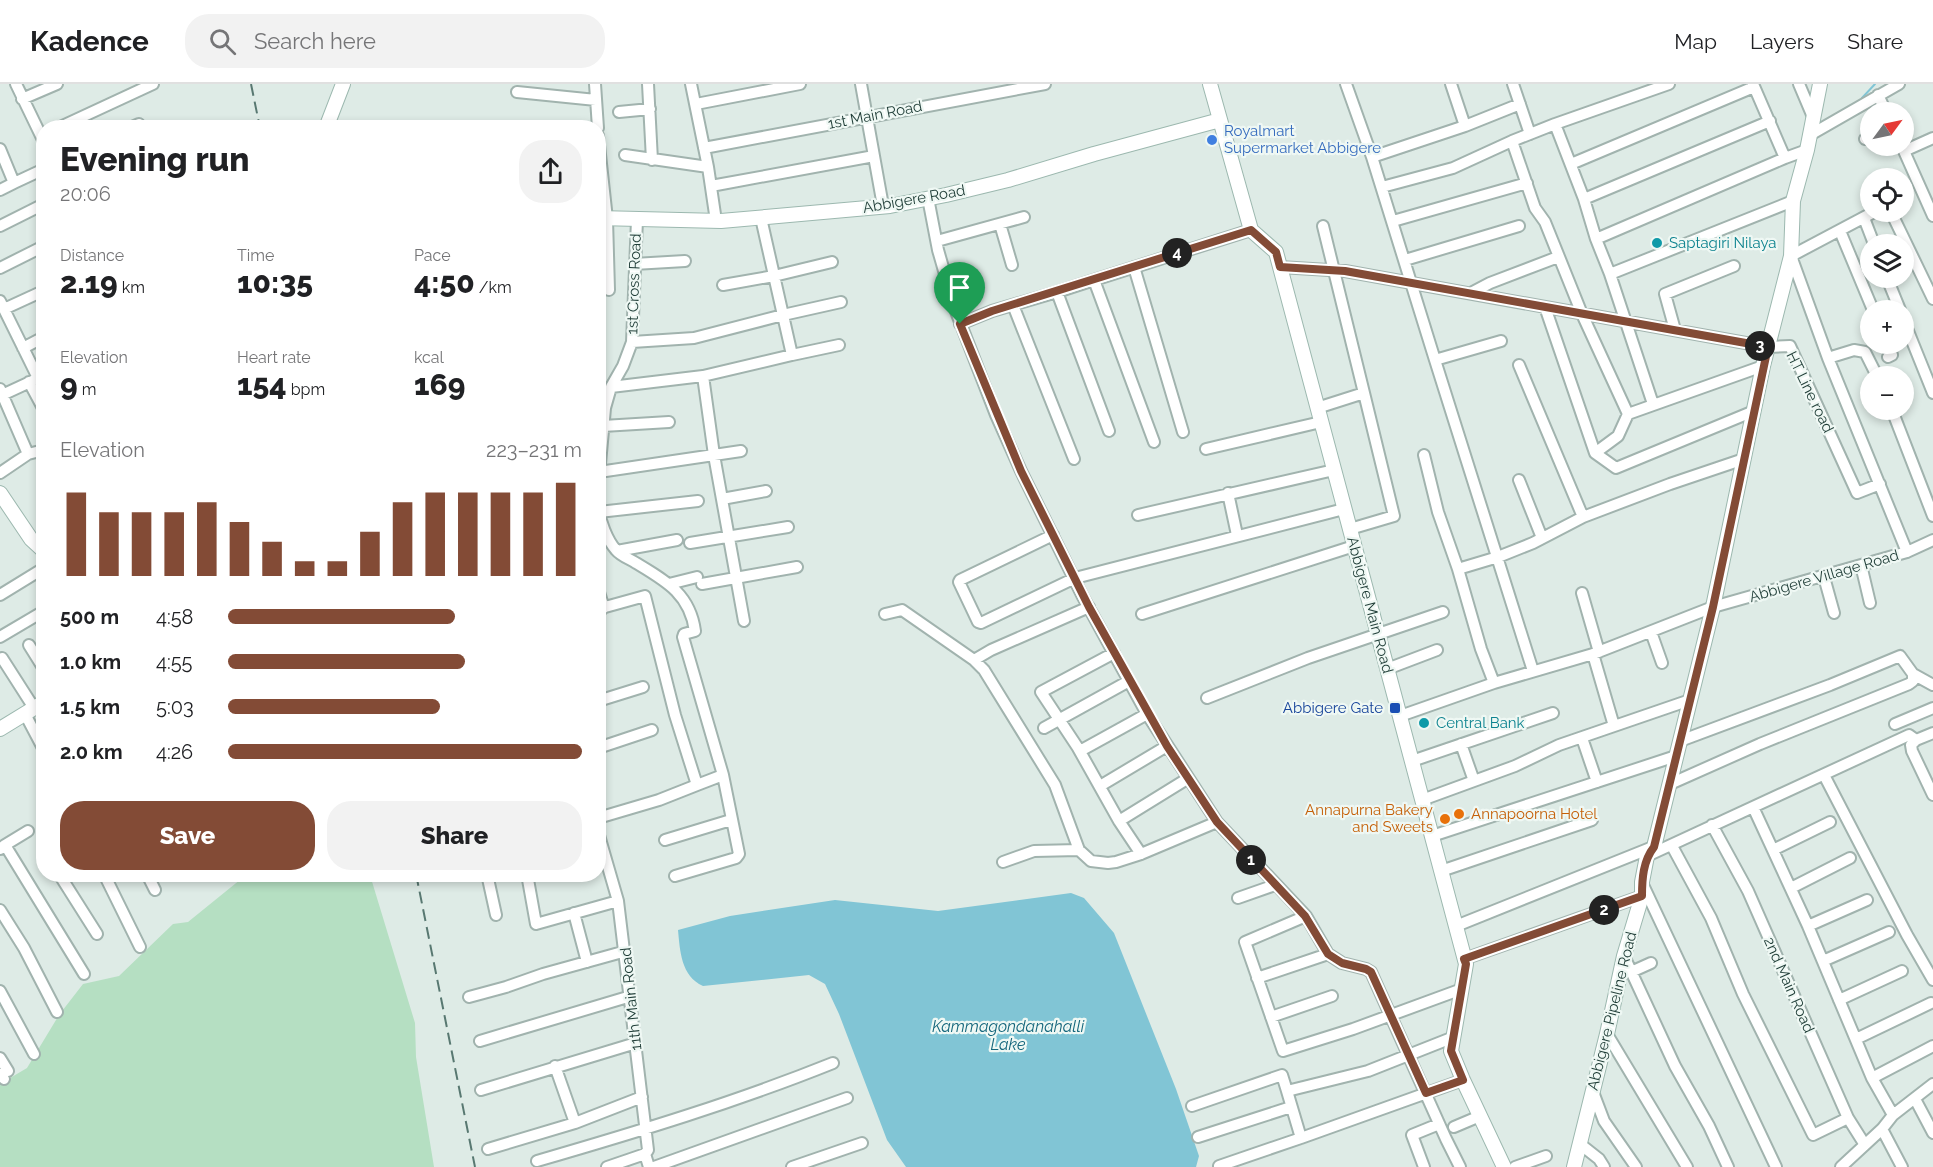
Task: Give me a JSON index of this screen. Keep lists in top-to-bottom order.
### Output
{
  "streets": {
    "street": [
      "1st Main Road",
      "Abbigere Road",
      "1st Cross Road",
      "HT Line road",
      "Abbigere Village Road",
      "Abbigere Main Road",
      "2nd Main Road",
      "11th Main Road",
      "Abbigere Pipeline Road"
    ]
  },
  "crossings": [
    ["Abbigere Road", "1st Cross Road"],
    ["HT Line road", "Abbigere Main Road"],
    ["HT Line road", "Abbigere Pipeline Road"],
    ["Abbigere Village Road", "Abbigere Main Road"],
    ["Abbigere Village Road", "Abbigere Pipeline Road"]
  ],
  "water": ["Kammagondanahalli Lake"],
  "places": {
    "other": [
      "Royalmart Supermarket Abbigere",
      "Saptagiri Nilaya",
      "Central Bank",
      "Annapoorna Hotel",
      "Annapurna Bakery and Sweets"
    ],
    "transit": ["Abbigere Gate"]
  },
  "north": "top right",
  "page": {
    "header": "Kadence",
    "search": "Search here",
    "nav": ["Map", "Layers", "Share"],
    "map_buttons": ["+", "−"],
    "heading": ["Evening run", "20:06"],
    "stats": [
      ["Distance", "2.19 km"],
      ["Time", "10:35"],
      ["Pace", "4:50 /km"],
      ["Elevation", "9 m"],
      ["Heart rate", "154 bpm"],
      ["kcal", "169"]
    ],
    "pins": [
      "4",
      "3",
      "1",
      "2"
    ],
    "chart": ["Elevation", "223–231 m"],
    "list": [
      {
        "name": "500 m",
        "note": "4:58"
      },
      {
        "name": "1.0 km",
        "note": "4:55"
      },
      {
        "name": "1.5 km",
        "note": "5:03"
      },
      {
        "name": "2.0 km",
        "note": "4:26"
      }
    ],
    "buttons": ["Save", "Share"]
  }
}
